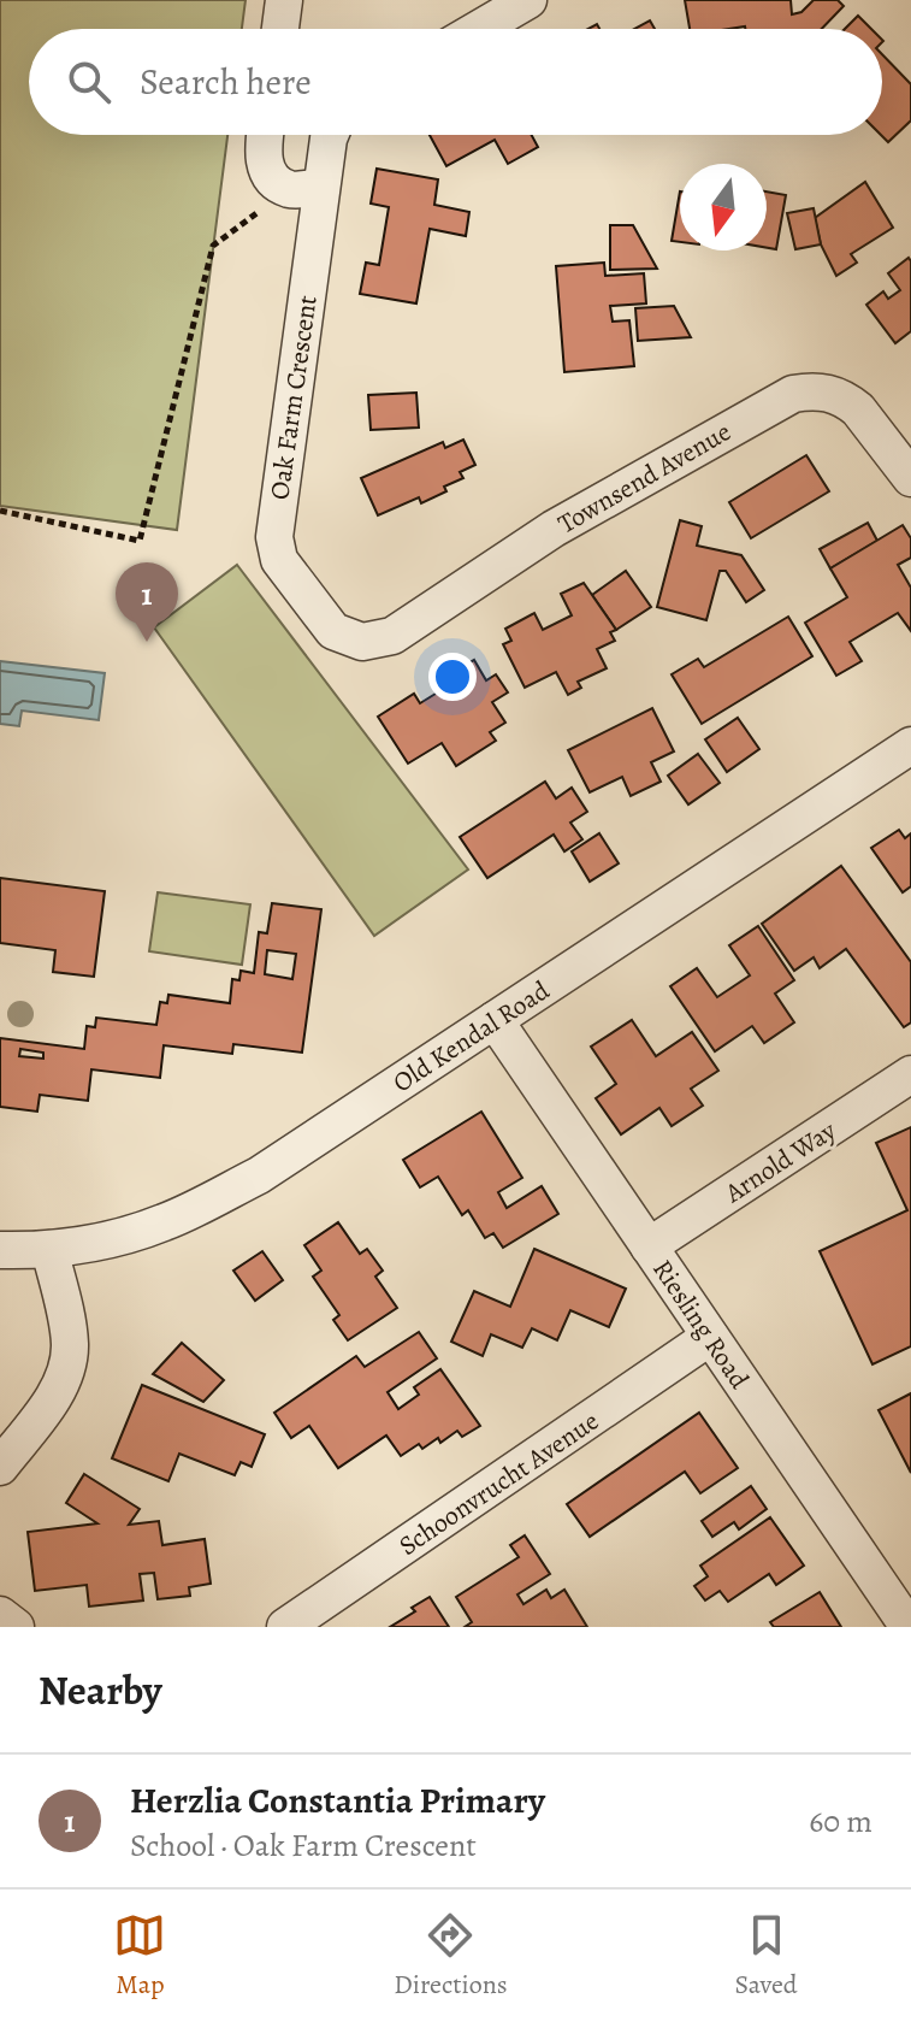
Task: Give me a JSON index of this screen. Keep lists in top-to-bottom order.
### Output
{
  "streets": {
    "street": [
      "Oak Farm Crescent",
      "Townsend Avenue",
      "Old Kendal Road",
      "Arnold Way",
      "Riesling Road",
      "Schoonvrucht Avenue"
    ]
  },
  "crossings": [
    ["Oak Farm Crescent", "Townsend Avenue"],
    ["Old Kendal Road", "Riesling Road"],
    ["Arnold Way", "Riesling Road"],
    ["Riesling Road", "Schoonvrucht Avenue"]
  ],
  "north": "bottom",
  "page": {
    "search": "Search here",
    "pins": "1",
    "heading": "Nearby",
    "list": [
      {
        "mark": "1",
        "name": "Herzlia Constantia Primary",
        "note": "School · Oak Farm Crescent",
        "value": "60 m"
      }
    ],
    "nav": ["Map", "Directions", "Saved"]
  }
}
